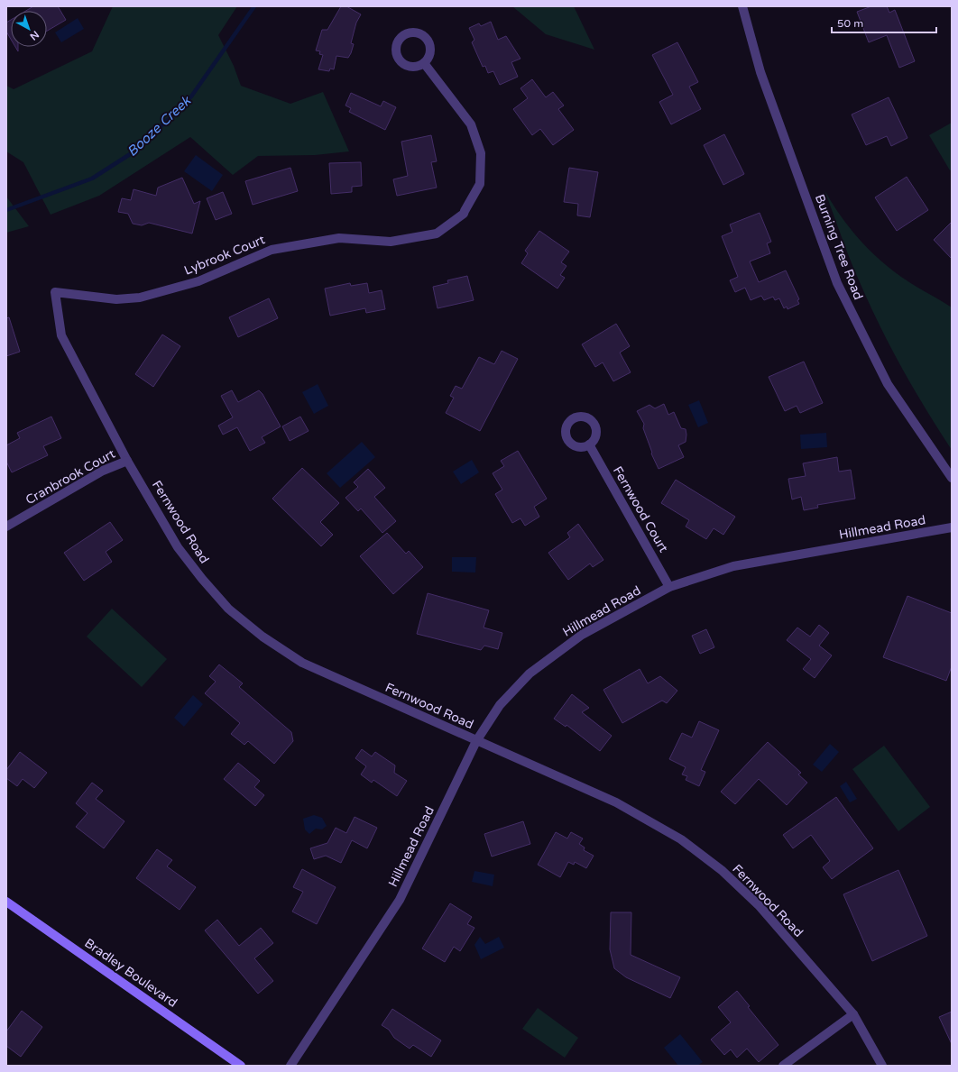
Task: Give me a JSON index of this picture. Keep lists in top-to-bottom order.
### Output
{
  "streets": {
    "main road": ["Bradley Boulevard"],
    "street": [
      "Burning Tree Road",
      "Lybrook Court",
      "Cranbrook Court",
      "Fernwood Court",
      "Fernwood Road",
      "Hillmead Road"
    ]
  },
  "crossings": [
    ["Lybrook Court", "Fernwood Road"],
    ["Cranbrook Court", "Fernwood Road"],
    ["Fernwood Court", "Hillmead Road"],
    ["Fernwood Road", "Hillmead Road"]
  ],
  "water": ["Booze Creek"],
  "scale_bar": "50 m",
  "north": "bottom right"
}
